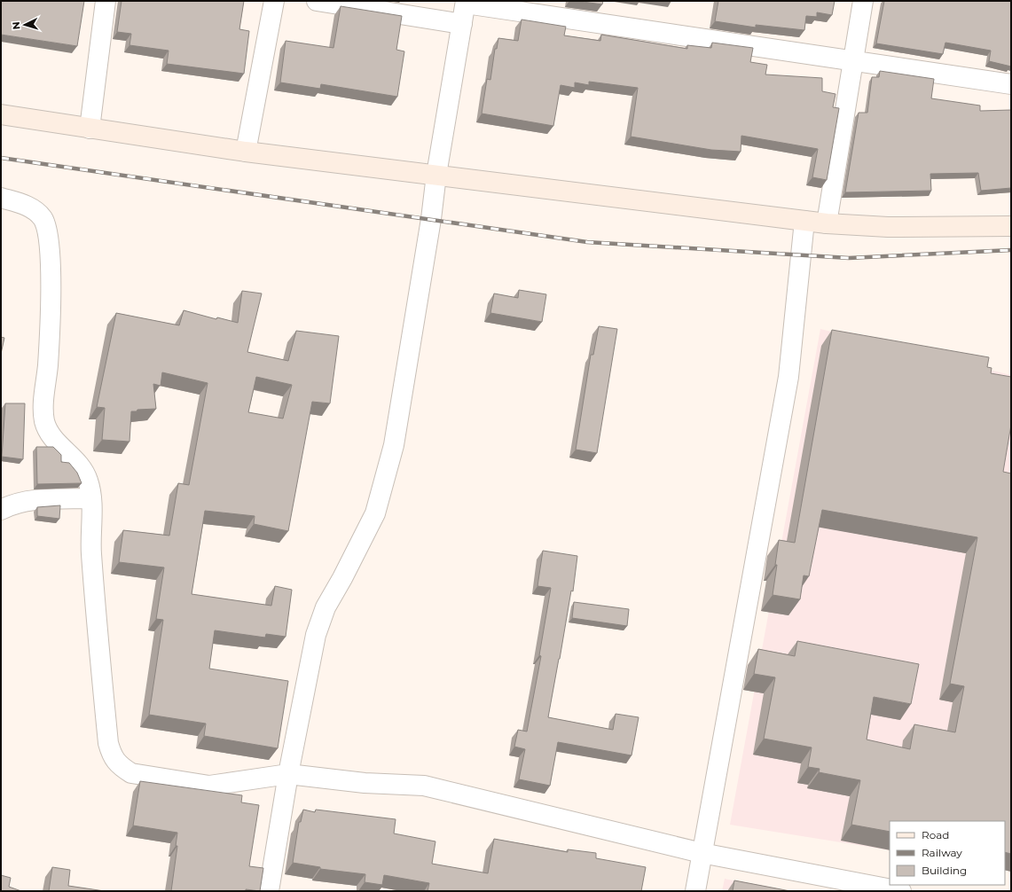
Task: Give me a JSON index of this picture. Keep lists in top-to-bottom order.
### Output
{
  "legend": ["Road", "Railway", "Building"],
  "north": "left"
}
